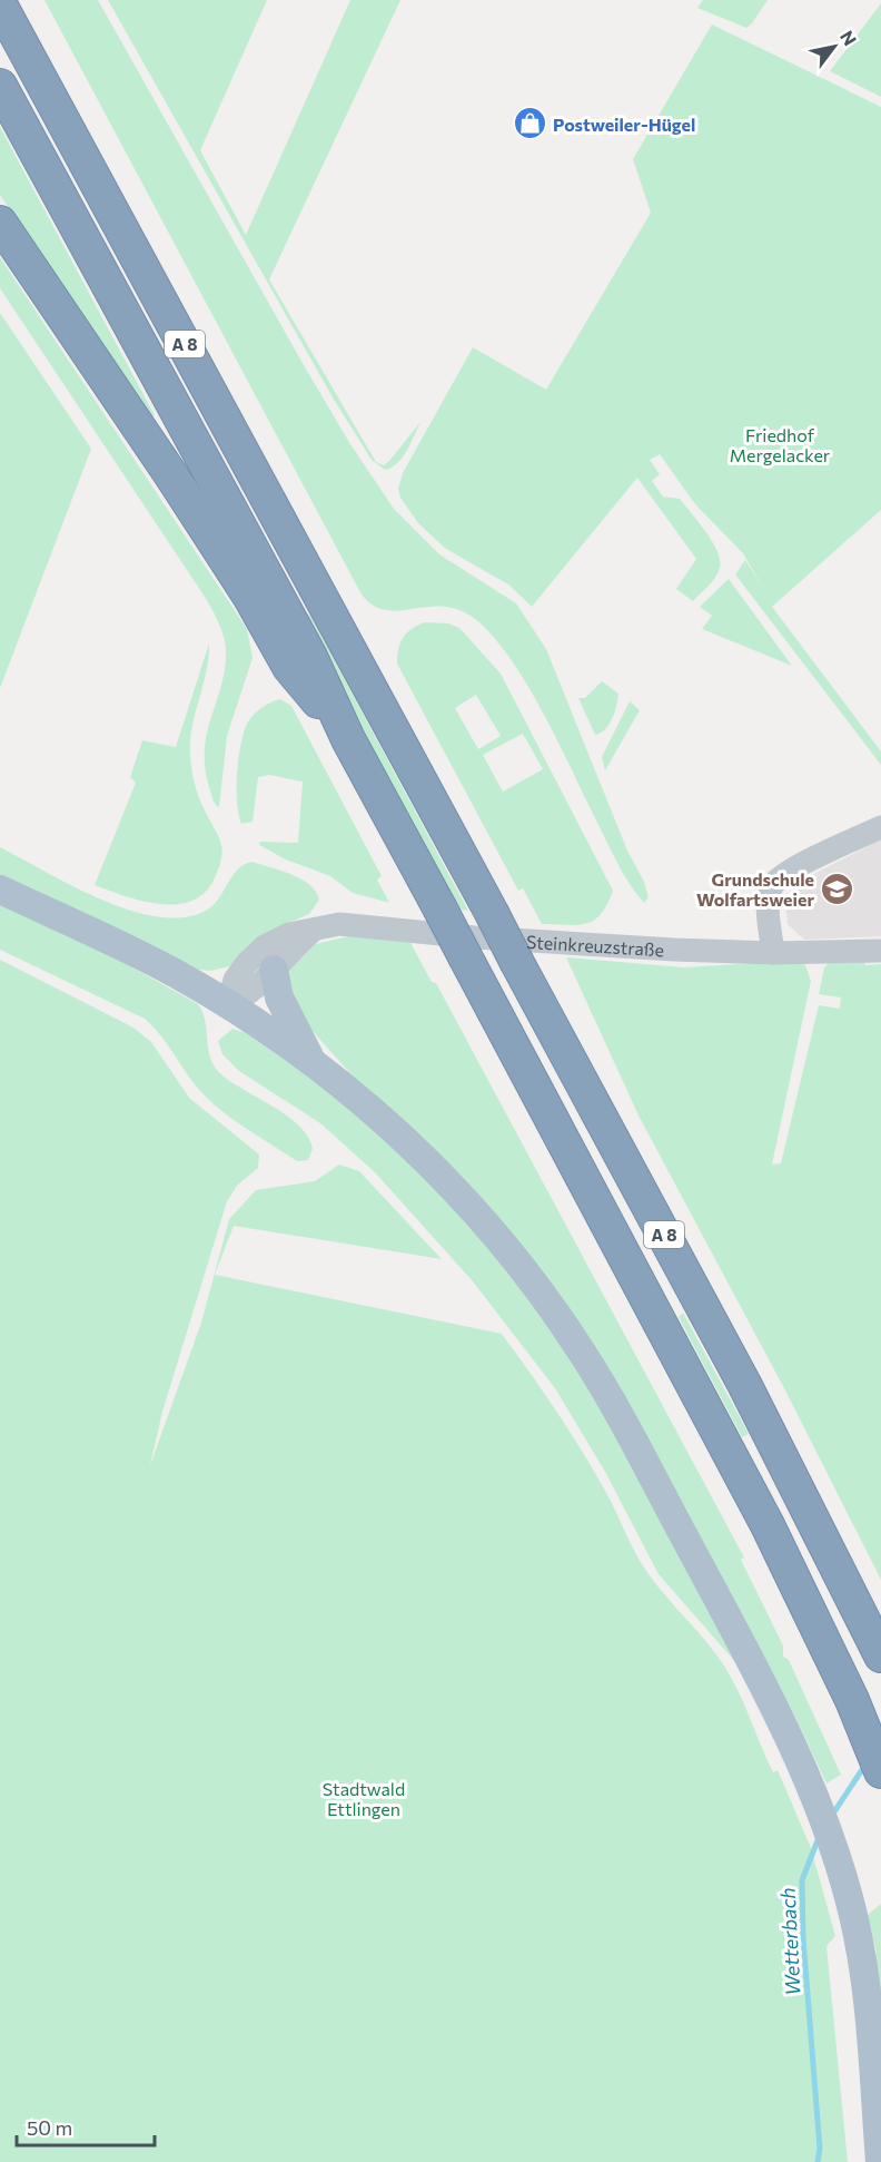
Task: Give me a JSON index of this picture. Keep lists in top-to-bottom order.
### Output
{
  "streets": {
    "highway": ["A 8"],
    "street": ["Steinkreuzstraße"]
  },
  "water": ["Wetterbach"],
  "parks": ["Friedhof Mergelacker", "Stadtwald Ettlingen"],
  "places": {
    "shop": ["Postweiler-Hügel"],
    "school or university": ["Grundschule Wolfartsweier"]
  },
  "scale_bar": "50 m",
  "north": "top right"
}
